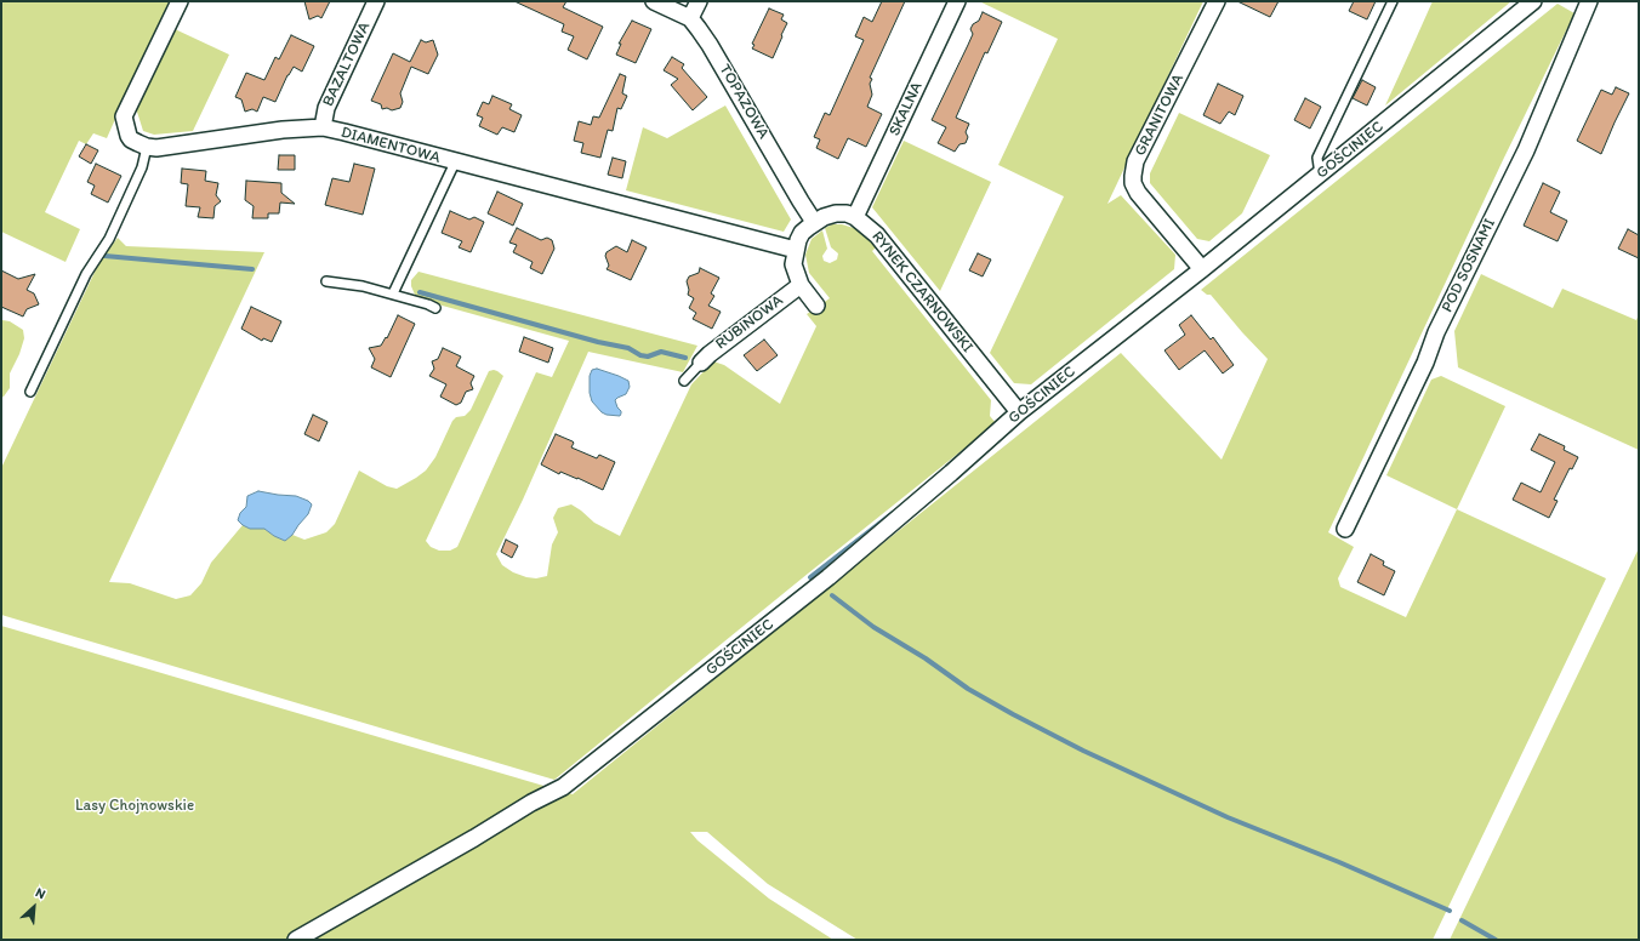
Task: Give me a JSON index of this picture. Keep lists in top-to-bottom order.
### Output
{
  "streets": {
    "street": [
      "BAZALTOWA",
      "TOPAZOWA",
      "SKALNA",
      "GRANITOWA",
      "DIAMENTOWA",
      "GOŚCINIEC",
      "POD SOSNAMI",
      "RYNEK CZARNOWSKI",
      "RUBINOWA"
    ]
  },
  "crossings": [
    ["BAZALTOWA", "DIAMENTOWA"],
    ["SKALNA", "RYNEK CZARNOWSKI"],
    ["GRANITOWA", "GOŚCINIEC"],
    ["GOŚCINIEC", "RYNEK CZARNOWSKI"]
  ],
  "parks": ["Lasy Chojnowskie"],
  "north": "top right"
}
